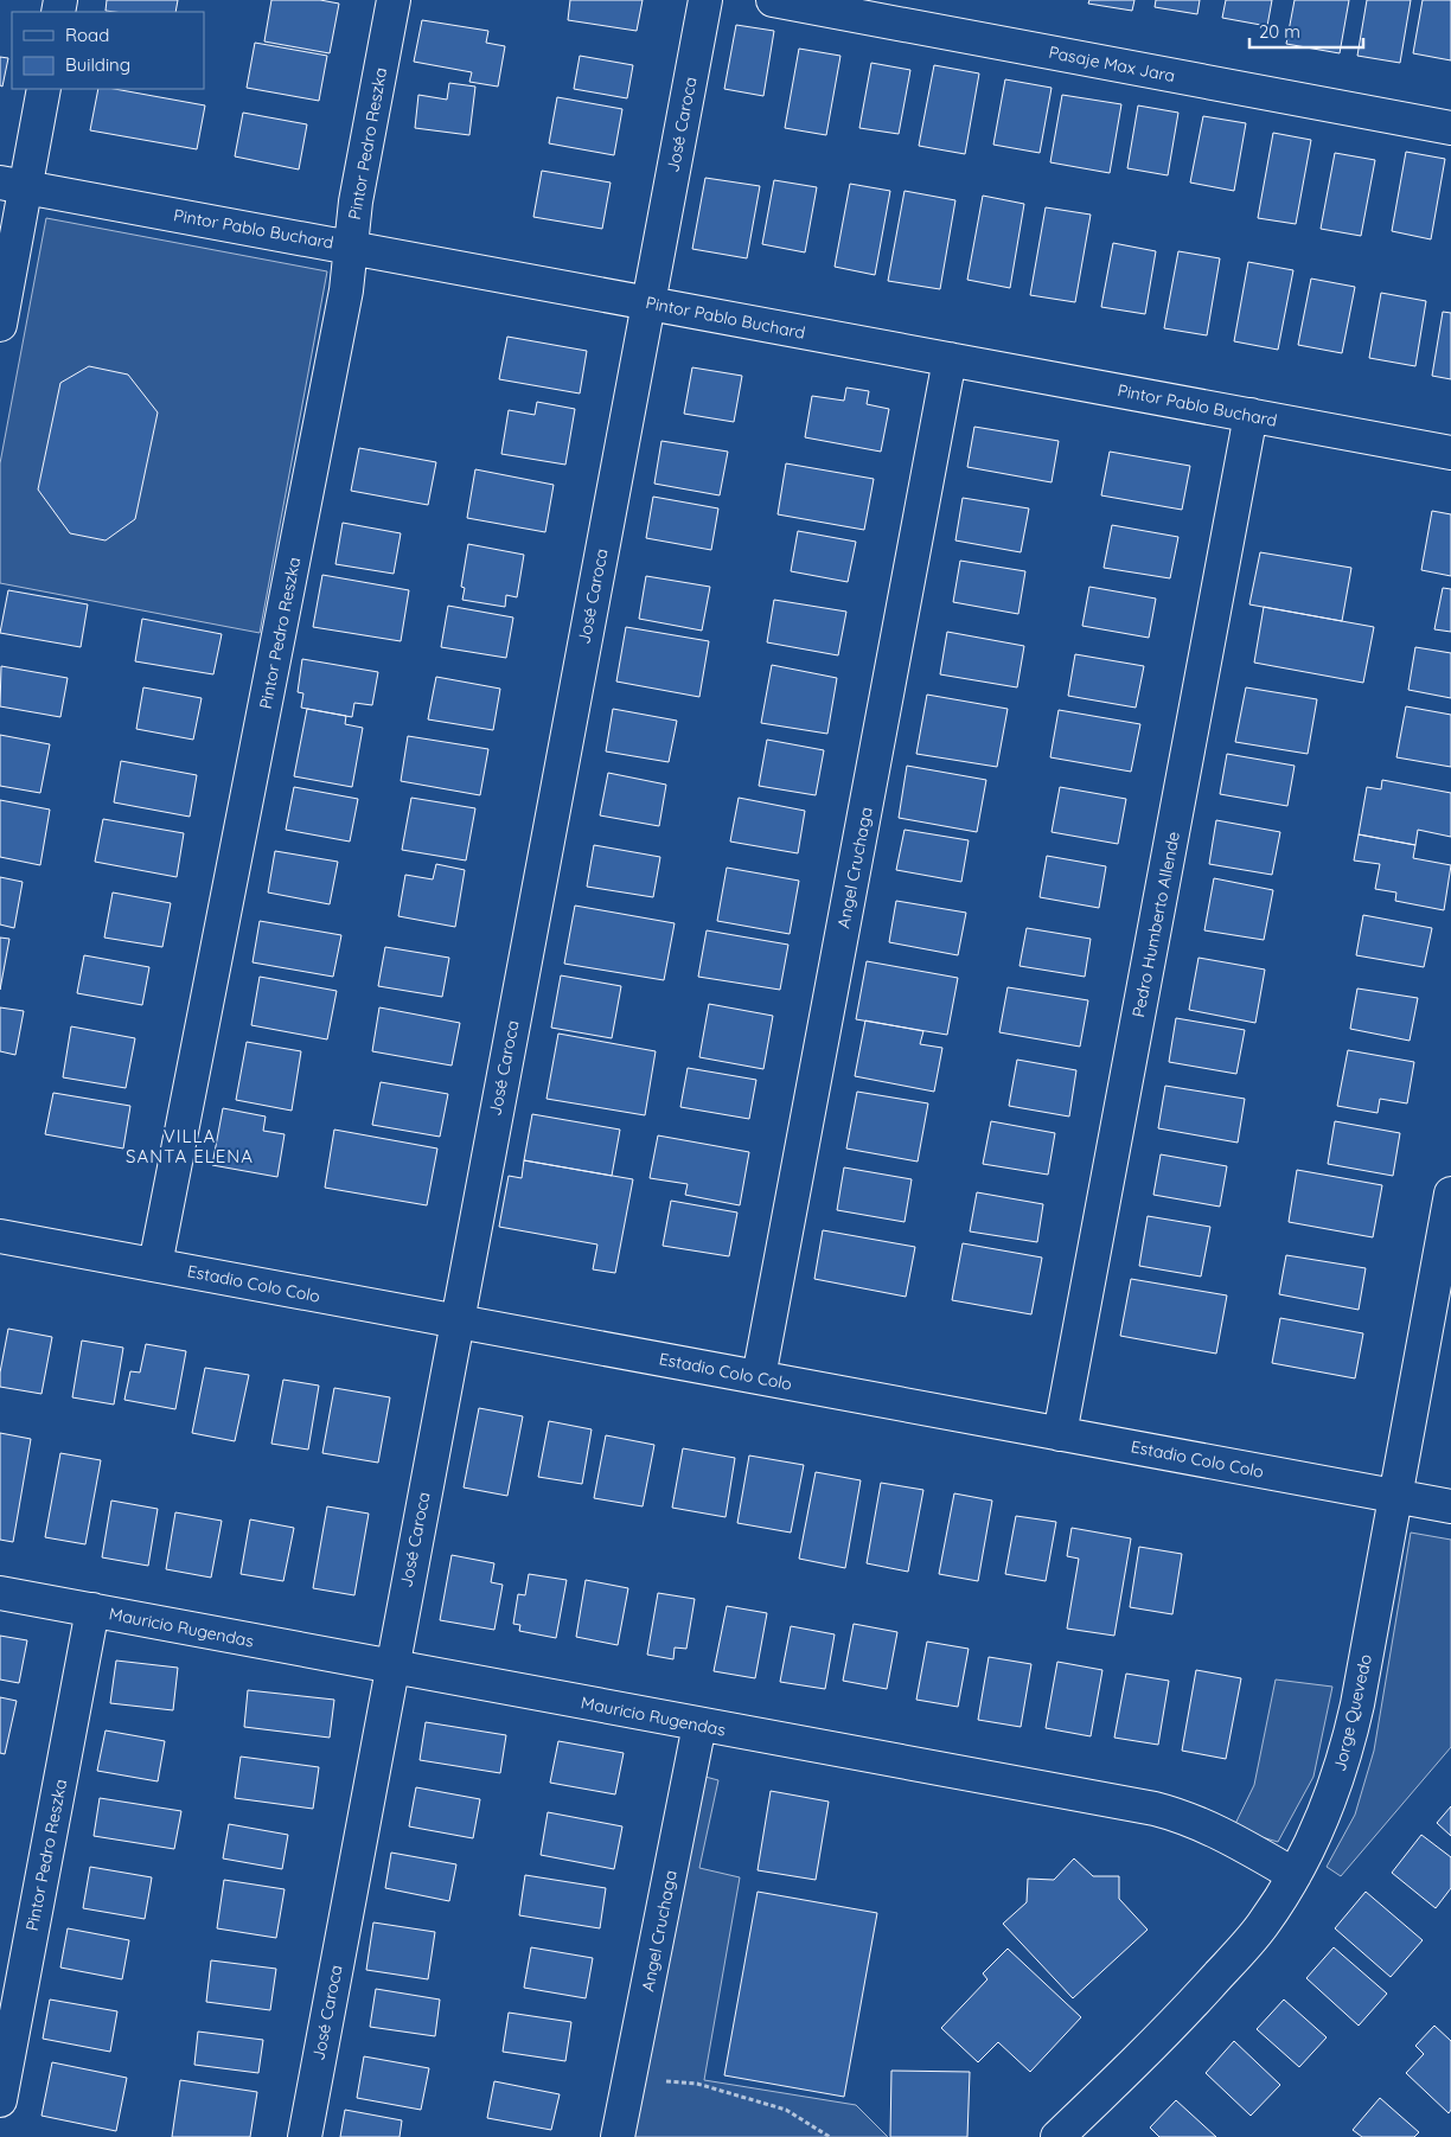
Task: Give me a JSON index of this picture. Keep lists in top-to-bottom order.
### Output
{
  "streets": {
    "street": [
      "Pasaje Max Jara",
      "José Caroca",
      "Pintor Pedro Reszka",
      "Pintor Pablo Buchard",
      "Angel Cruchaga",
      "Pedro Humberto Allende",
      "Estadio Colo Colo",
      "Mauricio Rugendas",
      "Jorge Quevedo"
    ]
  },
  "crossings": [
    ["José Caroca", "Pintor Pablo Buchard"],
    ["José Caroca", "Estadio Colo Colo"],
    ["José Caroca", "Mauricio Rugendas"],
    ["Pintor Pedro Reszka", "Pintor Pablo Buchard"],
    ["Pintor Pedro Reszka", "Estadio Colo Colo"],
    ["Pintor Pedro Reszka", "Mauricio Rugendas"],
    ["Pintor Pablo Buchard", "Angel Cruchaga"],
    ["Pintor Pablo Buchard", "Pedro Humberto Allende"],
    ["Angel Cruchaga", "Estadio Colo Colo"],
    ["Angel Cruchaga", "Mauricio Rugendas"],
    ["Pedro Humberto Allende", "Estadio Colo Colo"],
    ["Estadio Colo Colo", "Jorge Quevedo"],
    ["Mauricio Rugendas", "Jorge Quevedo"]
  ],
  "districts": ["VILLA SANTA ELENA"],
  "legend": ["Road", "Building"],
  "scale_bar": "20 m"
}
